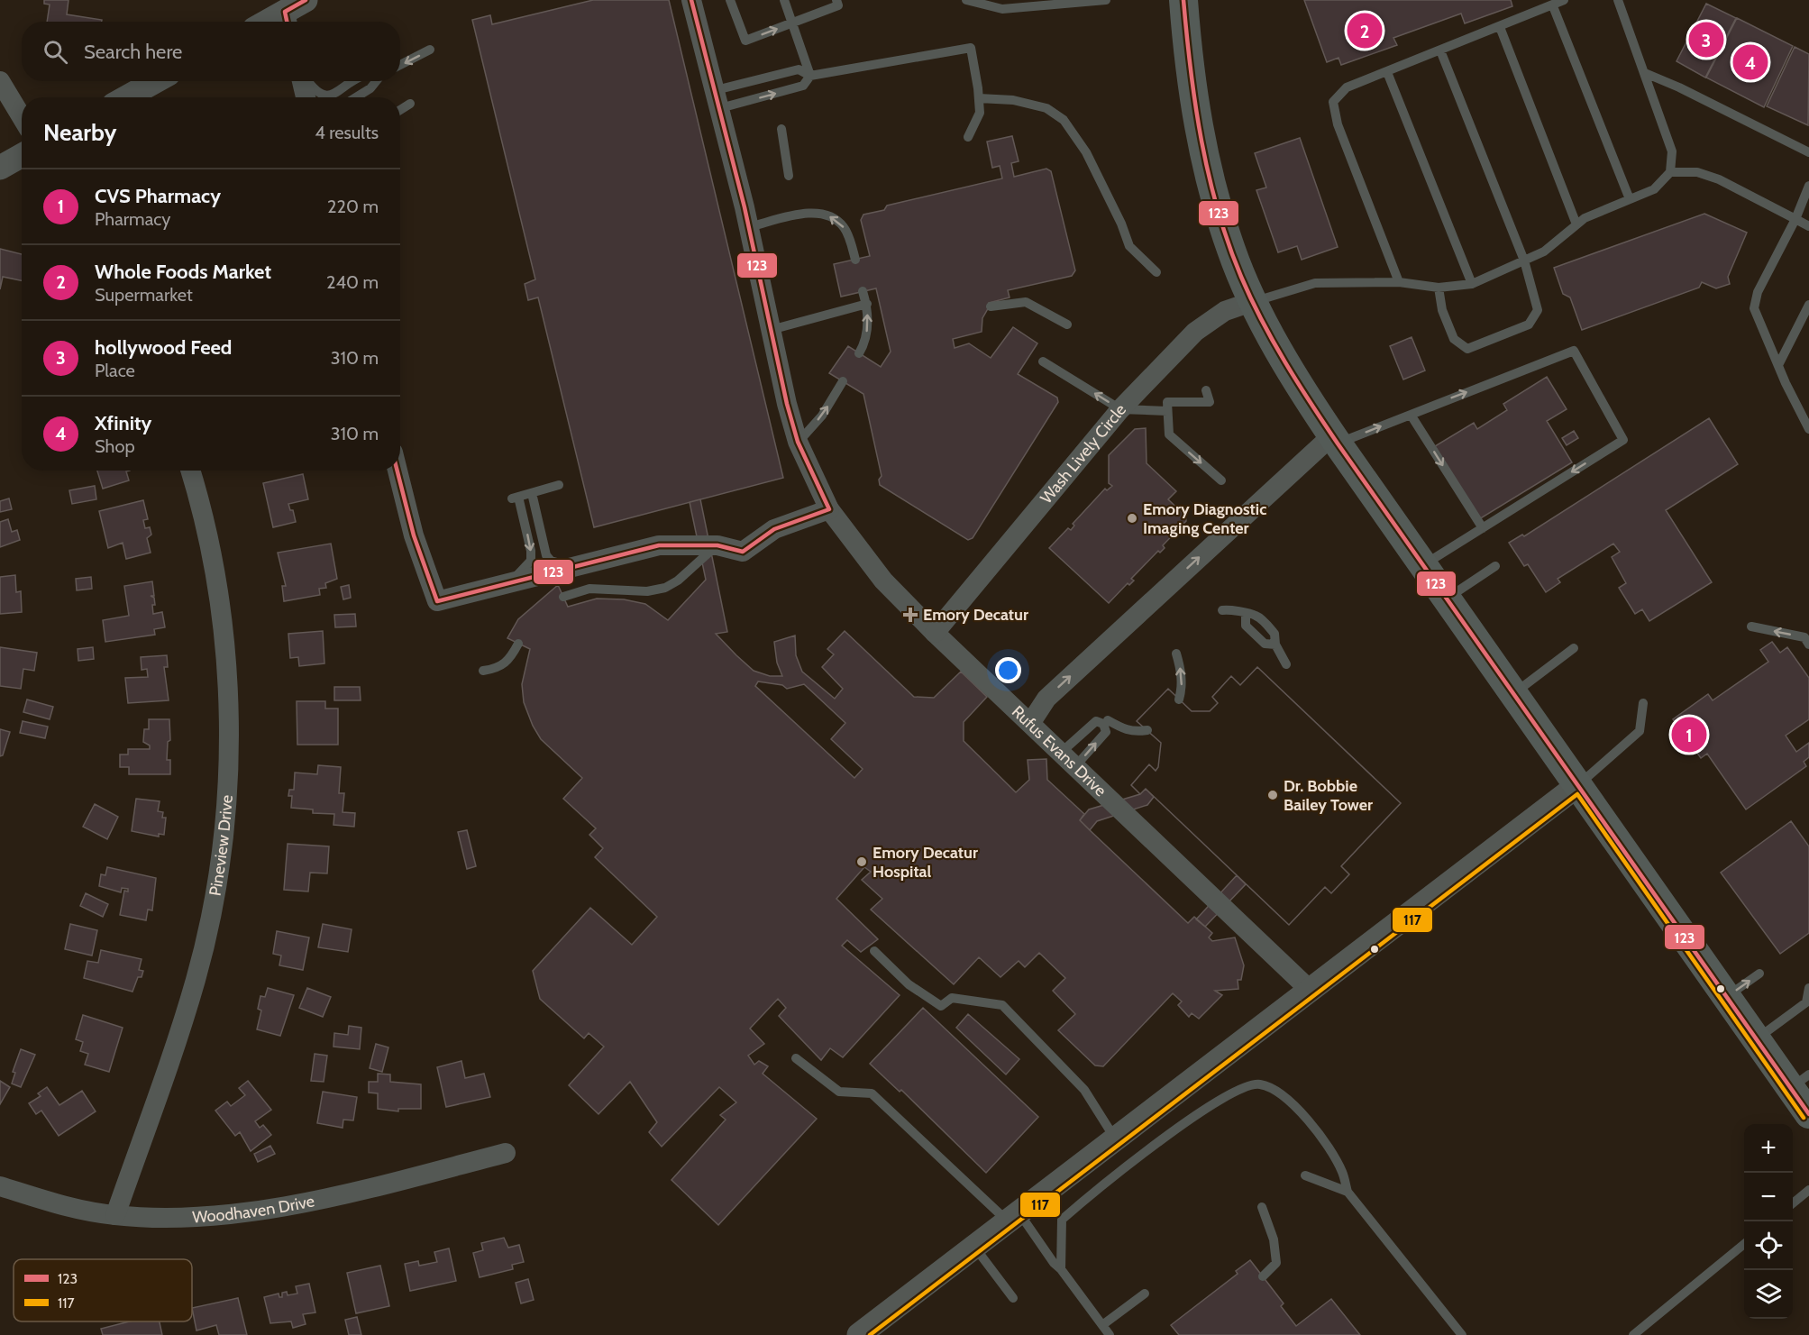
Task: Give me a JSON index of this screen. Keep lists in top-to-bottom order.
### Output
{
  "streets": {
    "street": [
      "Wash Lively Circle",
      "Rufus Evans Drive",
      "Pineview Drive",
      "Woodhaven Drive"
    ]
  },
  "crossings": [
    ["Wash Lively Circle", "Rufus Evans Drive"],
    ["Pineview Drive", "Woodhaven Drive"]
  ],
  "places": {
    "other": ["Emory Diagnostic Imaging Center", "Dr. Bobbie Bailey Tower", "Emory Decatur Hospital"],
    "health": ["Emory Decatur"]
  },
  "lines": ["transit line 123", "transit line 117"],
  "legend": ["123", "117"],
  "page": {
    "pins": [
      "2",
      "3",
      "4",
      "1"
    ],
    "search": "Search here",
    "heading": ["Nearby", "4 results"],
    "list": [
      {
        "mark": "1",
        "name": "CVS Pharmacy",
        "note": "Pharmacy",
        "value": "220 m"
      },
      {
        "mark": "2",
        "name": "Whole Foods Market",
        "note": "Supermarket",
        "value": "240 m"
      },
      {
        "mark": "3",
        "name": "hollywood Feed",
        "note": "Place",
        "value": "310 m"
      },
      {
        "mark": "4",
        "name": "Xfinity",
        "note": "Shop",
        "value": "310 m"
      }
    ],
    "map_buttons": ["+", "−"]
  }
}
